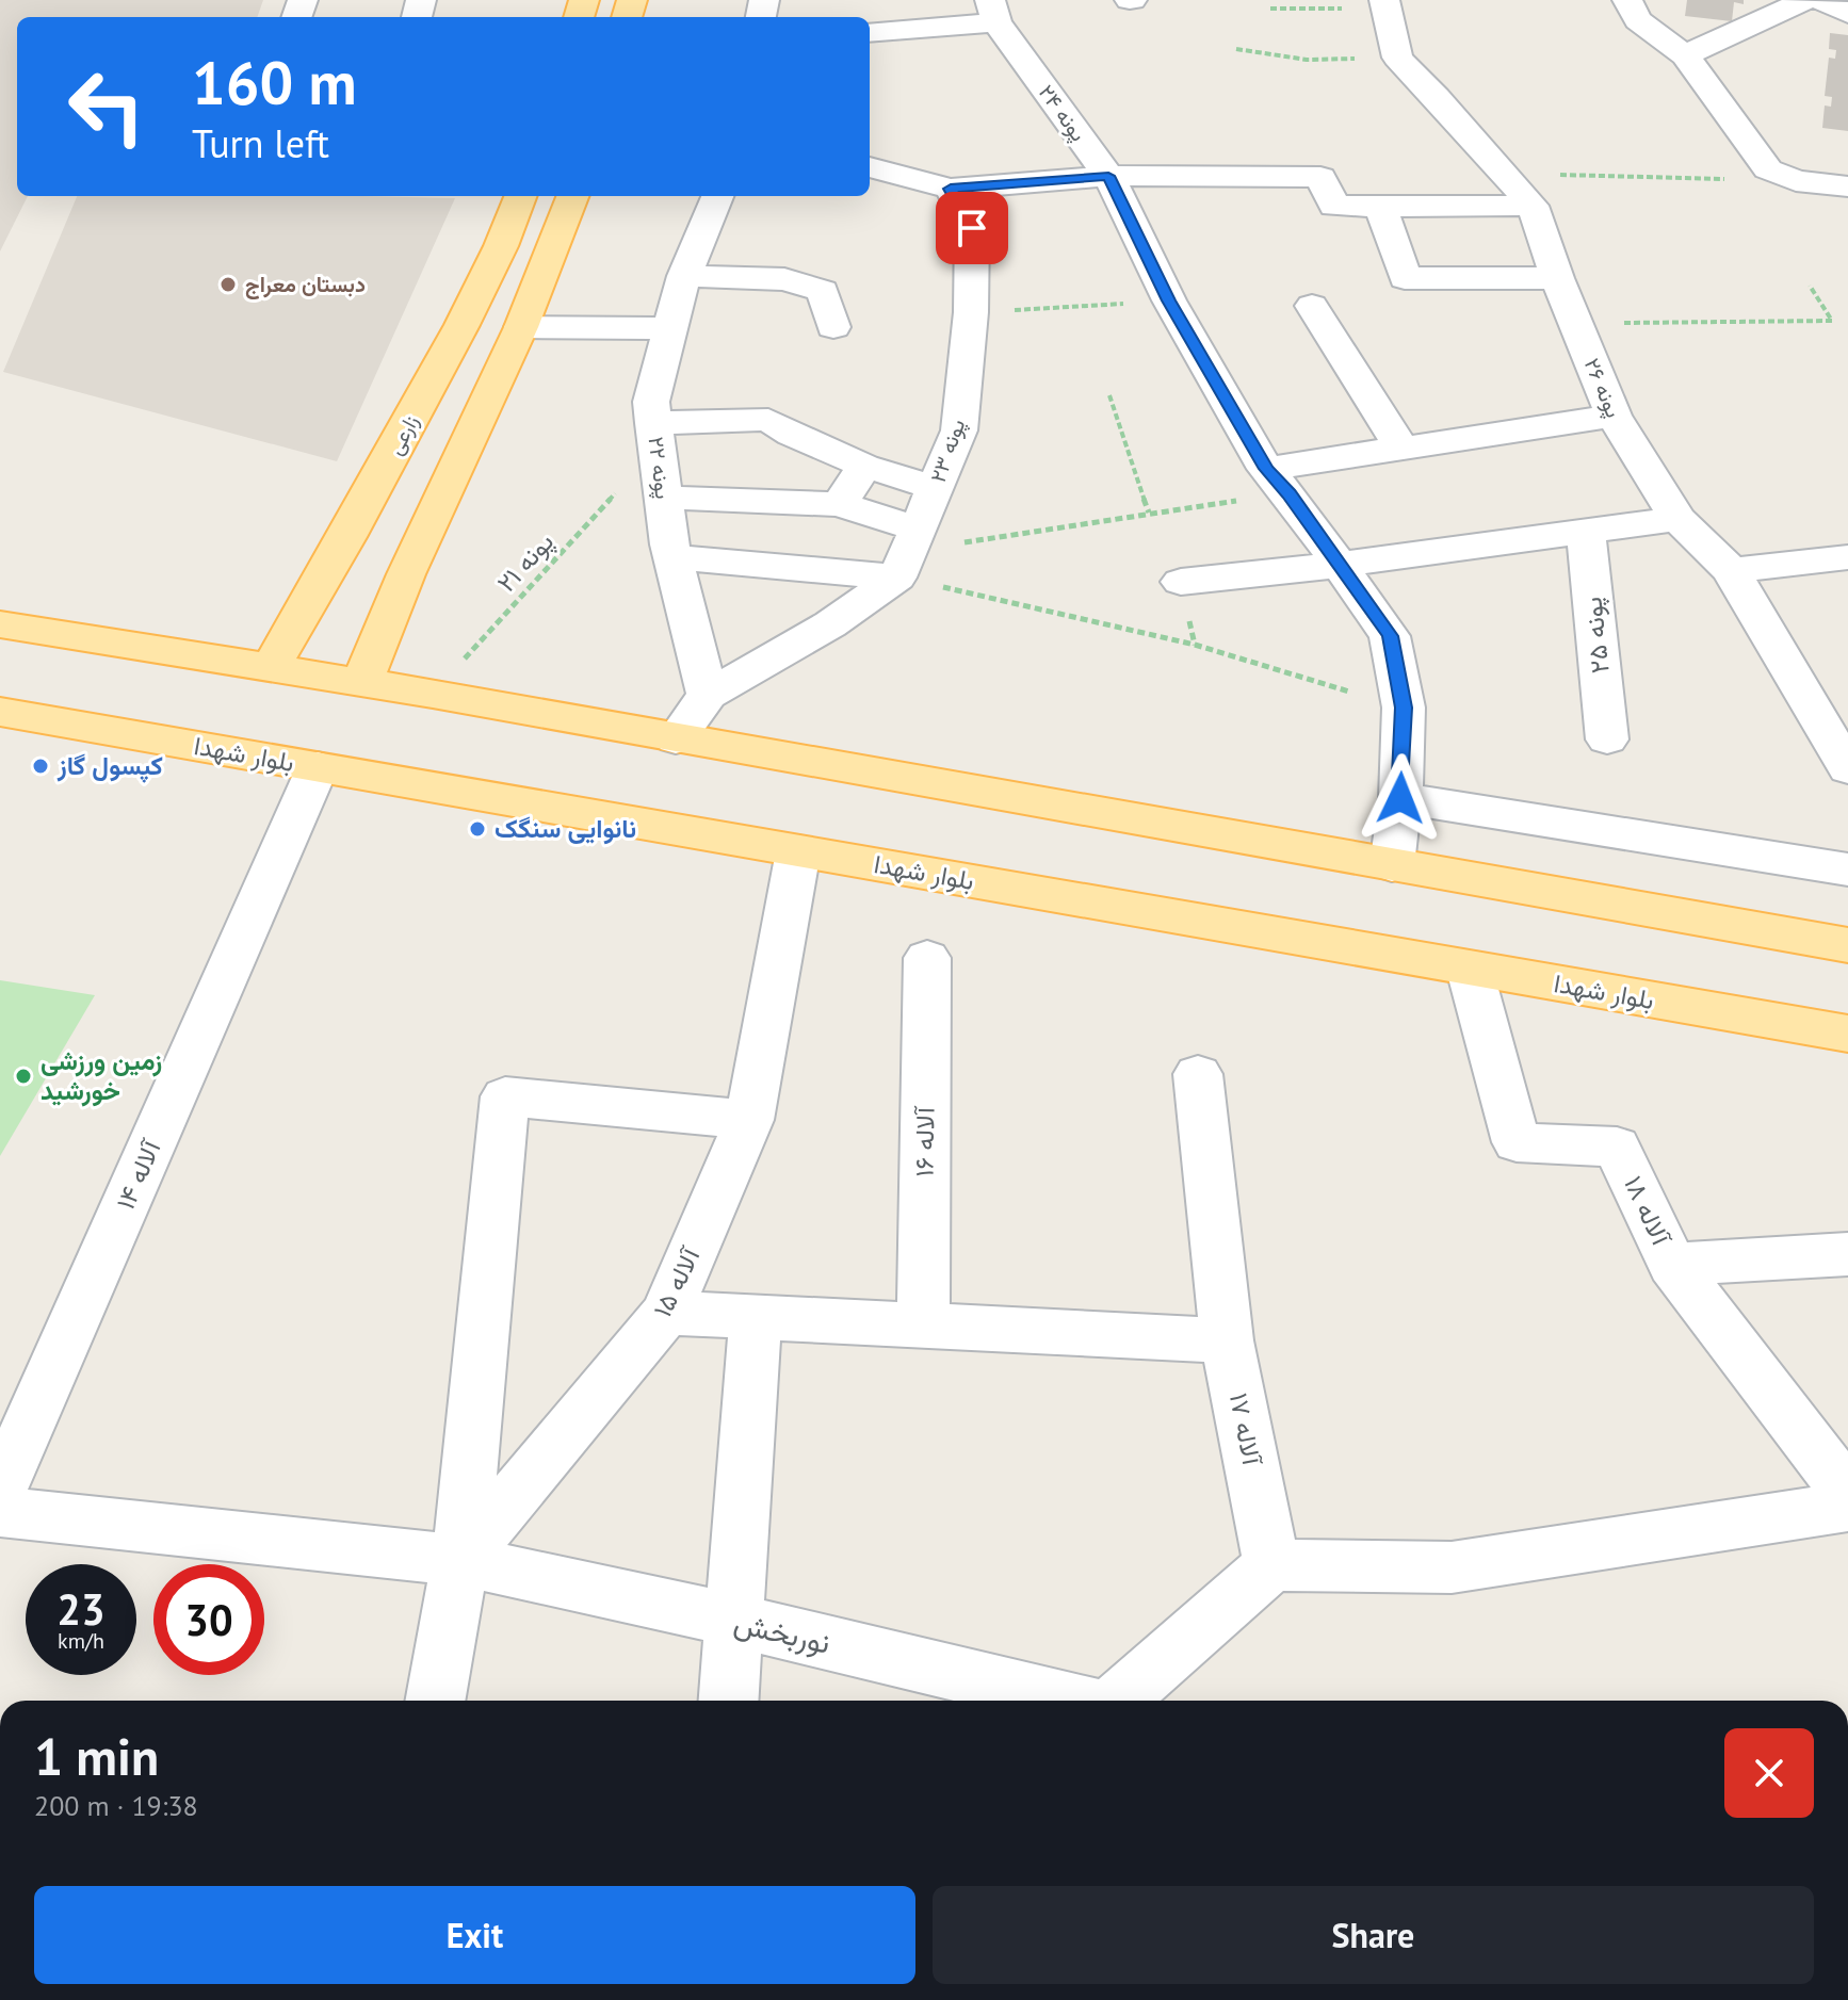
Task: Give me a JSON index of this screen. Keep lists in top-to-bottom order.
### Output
{
  "streets": {
    "main road": ["زارعی", "بلوار شهدا"],
    "street": [
      "پونه ۲۴",
      "پونه ۲۶",
      "پونه ۲۳",
      "پونه ۲۲",
      "پونه ۲۵",
      "آلاله ۱۶",
      "آلاله ۱۴",
      "آلاله ۱۸",
      "آلاله ۱۵",
      "آلاله ۱۷",
      "نوربخش"
    ],
    "path": ["پونه ۲۱"]
  },
  "crossings": [
    ["پونه ۲۲", "پونه ۲۱"],
    ["بلوار شهدا", "آلاله ۱۴"],
    ["بلوار شهدا", "آلاله ۱۸"],
    ["بلوار شهدا", "آلاله ۱۵"],
    ["آلاله ۱۵", "نوربخش"]
  ],
  "places": [
    "دبستان معراج",
    "کپسول گاز",
    "نانوایی سنگک",
    "زمین ورزشی خورشید"
  ],
  "page": {
    "turn": ["160 m", "Turn left"],
    "speed": "23 km/h",
    "limit": "30",
    "heading": ["1 min", "200 m · 19:38"],
    "buttons": ["Exit", "Share"]
  }
}
